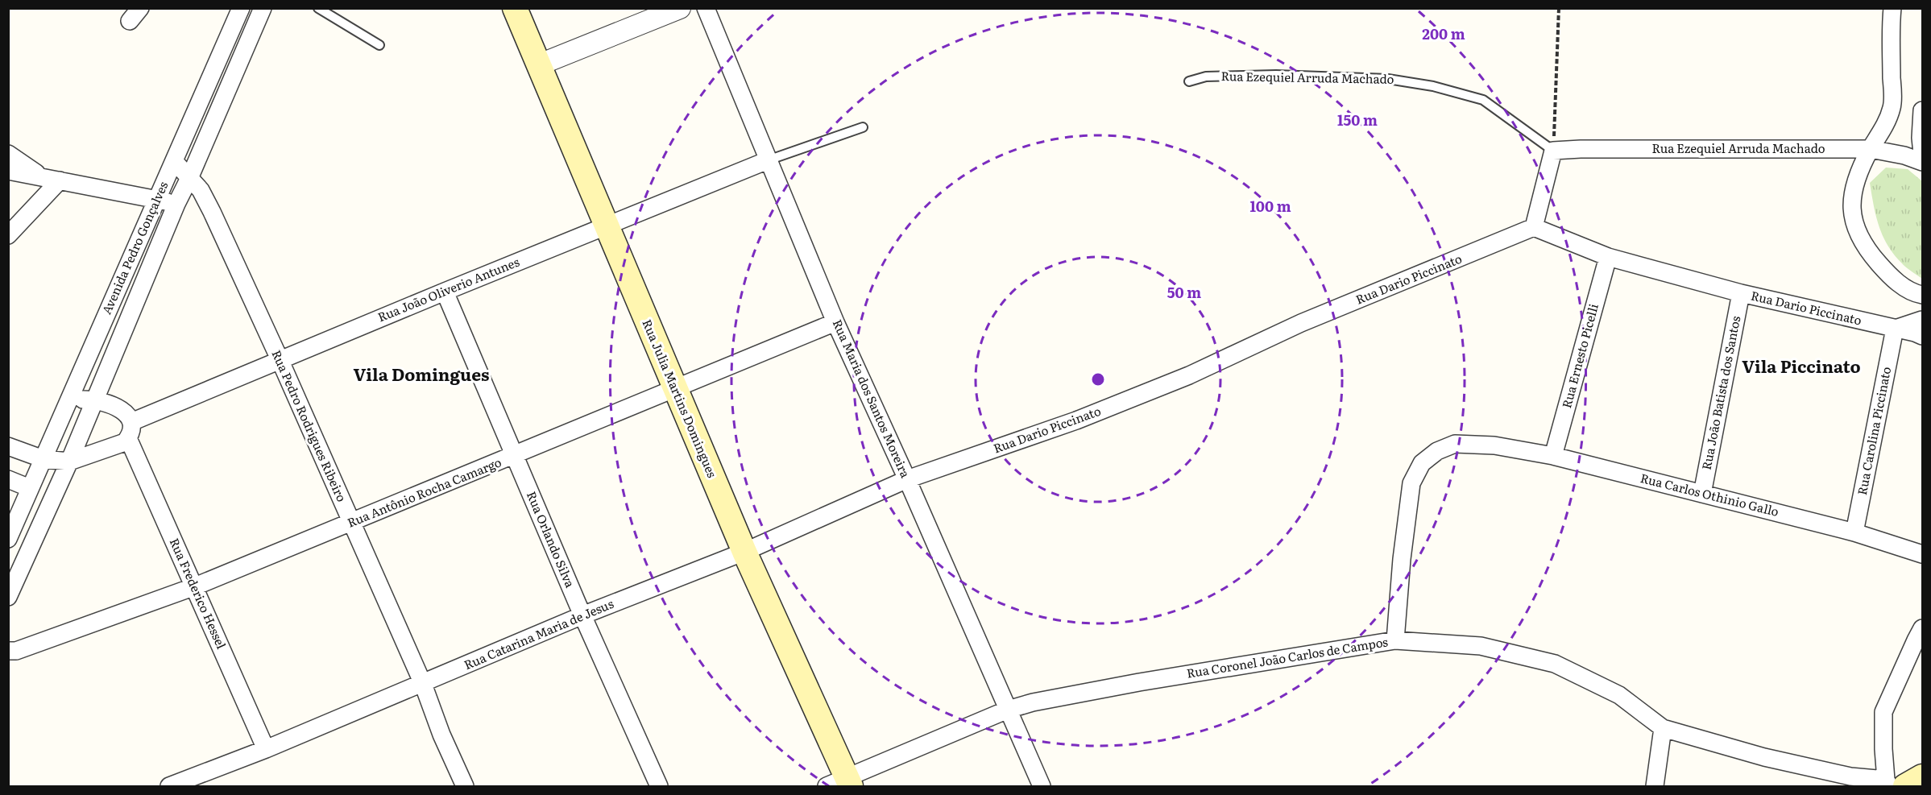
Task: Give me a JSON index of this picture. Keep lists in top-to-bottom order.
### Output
{
  "streets": {
    "main road": ["Rua Julia Martins Domingues"],
    "street": [
      "Rua Ezequiel Arruda Machado",
      "Avenida Pedro Gonçalves",
      "Rua Dario Piccinato",
      "Rua João Oliverio Antunes",
      "Rua Ernesto Picelli",
      "Rua João Batista dos Santos",
      "Rua Maria dos Santos Moreira",
      "Rua Pedro Rodrigues Ribeiro",
      "Rua Carolina Piccinato",
      "Rua Antônio Rocha Camargo",
      "Rua Carlos Othinio Gallo",
      "Rua Orlando Silva",
      "Rua Frederico Hessel",
      "Rua Catarina Maria de Jesus",
      "Rua Coronel João Carlos de Campos"
    ]
  },
  "crossings": [
    ["Avenida Pedro Gonçalves", "Rua João Oliverio Antunes"],
    ["Avenida Pedro Gonçalves", "Rua Pedro Rodrigues Ribeiro"],
    ["Rua Dario Piccinato", "Rua Ernesto Picelli"],
    ["Rua Dario Piccinato", "Rua João Batista dos Santos"],
    ["Rua Dario Piccinato", "Rua Maria dos Santos Moreira"],
    ["Rua Dario Piccinato", "Rua Carolina Piccinato"],
    ["Rua Dario Piccinato", "Rua Catarina Maria de Jesus"],
    ["Rua João Oliverio Antunes", "Rua Julia Martins Domingues"],
    ["Rua João Oliverio Antunes", "Rua Maria dos Santos Moreira"],
    ["Rua João Oliverio Antunes", "Rua Pedro Rodrigues Ribeiro"],
    ["Rua João Oliverio Antunes", "Rua Orlando Silva"],
    ["Rua João Oliverio Antunes", "Rua Frederico Hessel"],
    ["Rua Ernesto Picelli", "Rua Carlos Othinio Gallo"],
    ["Rua João Batista dos Santos", "Rua Carlos Othinio Gallo"],
    ["Rua Julia Martins Domingues", "Rua Antônio Rocha Camargo"],
    ["Rua Julia Martins Domingues", "Rua Catarina Maria de Jesus"],
    ["Rua Julia Martins Domingues", "Rua Coronel João Carlos de Campos"],
    ["Rua Maria dos Santos Moreira", "Rua Antônio Rocha Camargo"],
    ["Rua Maria dos Santos Moreira", "Rua Catarina Maria de Jesus"],
    ["Rua Maria dos Santos Moreira", "Rua Coronel João Carlos de Campos"],
    ["Rua Pedro Rodrigues Ribeiro", "Rua Antônio Rocha Camargo"],
    ["Rua Pedro Rodrigues Ribeiro", "Rua Catarina Maria de Jesus"],
    ["Rua Carolina Piccinato", "Rua Carlos Othinio Gallo"],
    ["Rua Antônio Rocha Camargo", "Rua Orlando Silva"],
    ["Rua Antônio Rocha Camargo", "Rua Frederico Hessel"],
    ["Rua Carlos Othinio Gallo", "Rua Coronel João Carlos de Campos"],
    ["Rua Orlando Silva", "Rua Catarina Maria de Jesus"],
    ["Rua Frederico Hessel", "Rua Catarina Maria de Jesus"]
  ],
  "districts": ["Vila Piccinato", "Vila Domingues"],
  "rings": [
    "200 m",
    "150 m",
    "100 m",
    "50 m"
  ]
}
